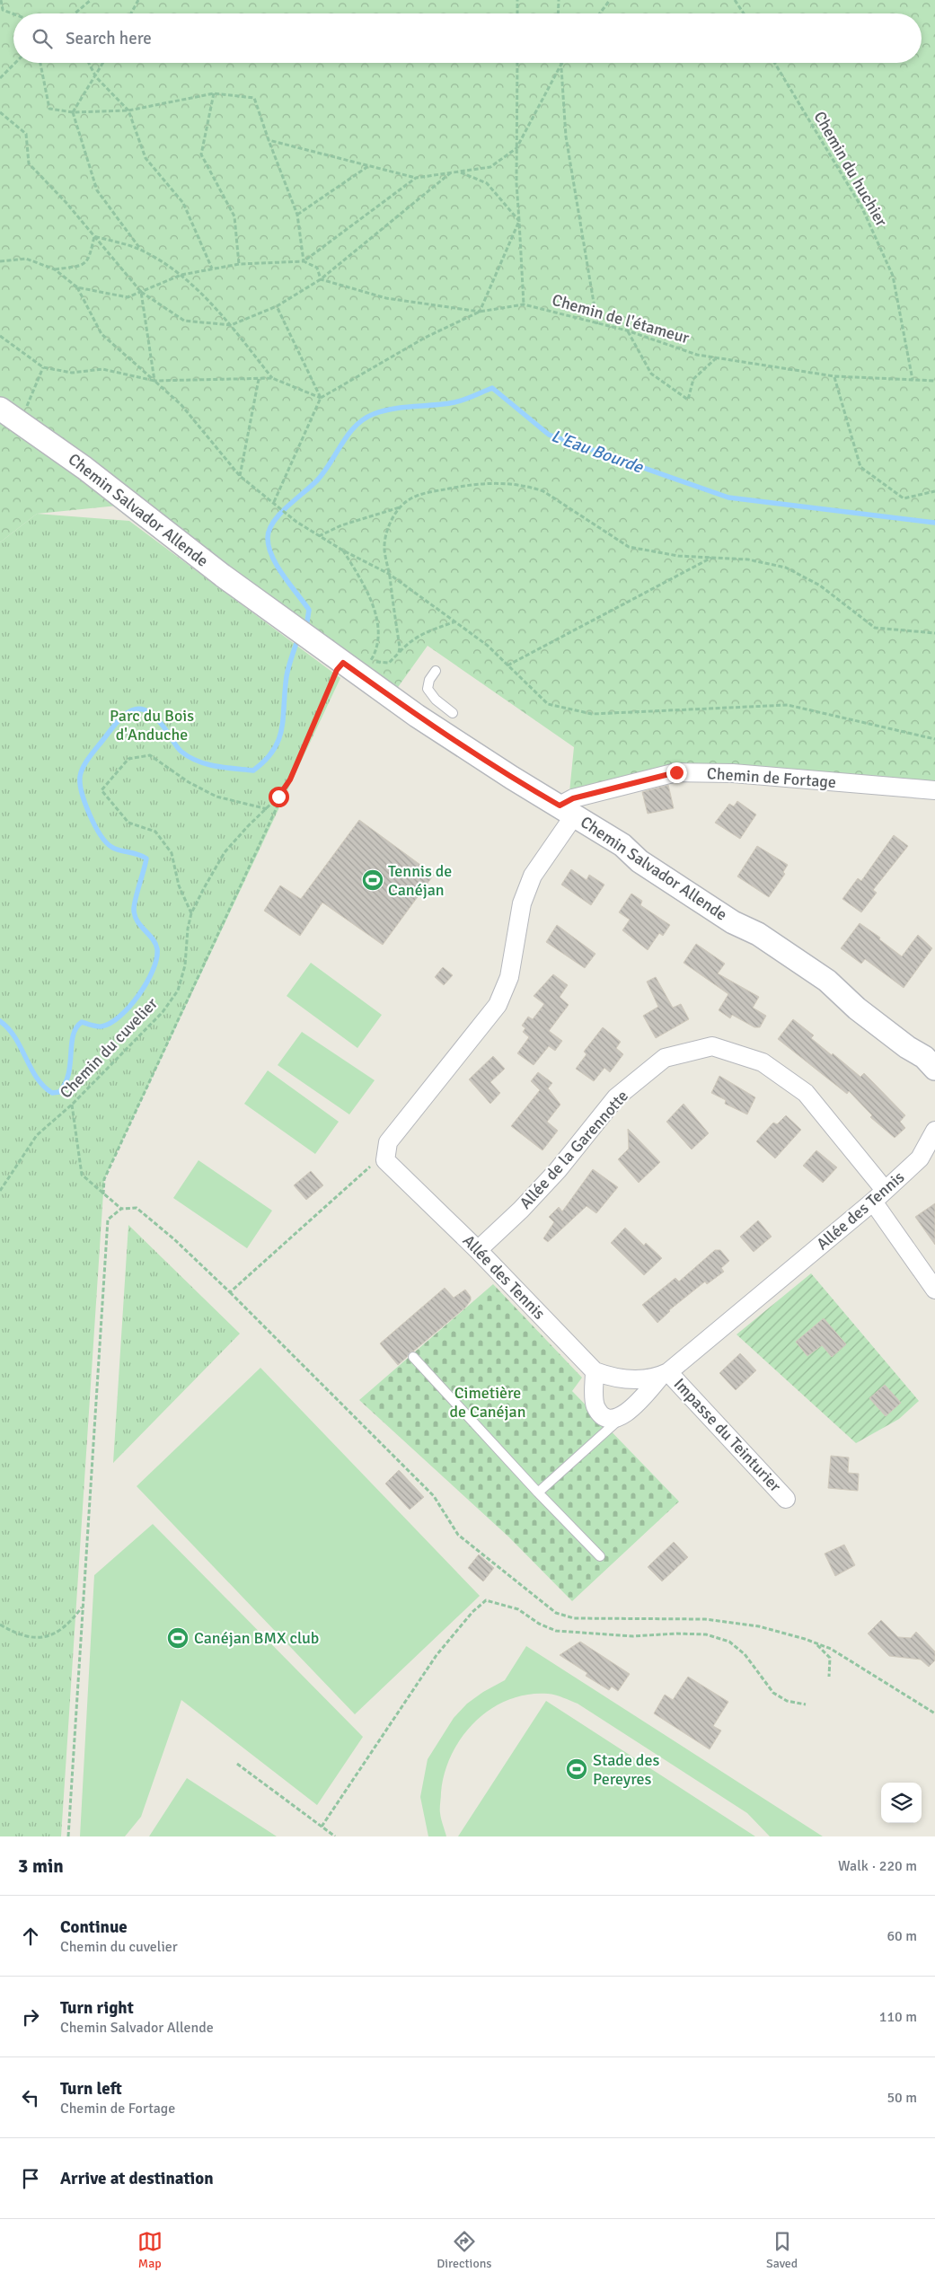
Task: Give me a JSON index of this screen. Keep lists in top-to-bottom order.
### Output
{
  "streets": {
    "street": [
      "Chemin Salvador Allende",
      "Chemin de Fortage",
      "Allée de la Garennotte",
      "Allée des Tennis",
      "Impasse du Teinturier"
    ],
    "path": ["Chemin du huchier", "Chemin de l'étameur", "Chemin du cuvelier"]
  },
  "crossings": [
    ["Chemin du huchier", "Chemin de l'étameur"],
    ["Chemin Salvador Allende", "Chemin de Fortage"],
    ["Chemin Salvador Allende", "Chemin du cuvelier"],
    ["Allée de la Garennotte", "Allée des Tennis"],
    ["Allée des Tennis", "Impasse du Teinturier"]
  ],
  "water": ["L'Eau Bourde"],
  "parks": ["Parc du Bois d'Anduche", "Cimetière de Canéjan"],
  "places": {
    "sports": ["Tennis de Canéjan", "Canéjan BMX club", "Stade des Pereyres"]
  },
  "page": {
    "search": "Search here",
    "heading": ["3 min", "Walk · 220 m"],
    "list": [
      ["Continue", "Chemin du cuvelier", "60 m"],
      ["Turn right", "Chemin Salvador Allende", "110 m"],
      ["Turn left", "Chemin de Fortage", "50 m"],
      "Arrive at destination"
    ],
    "nav": ["Map", "Directions", "Saved"]
  }
}
